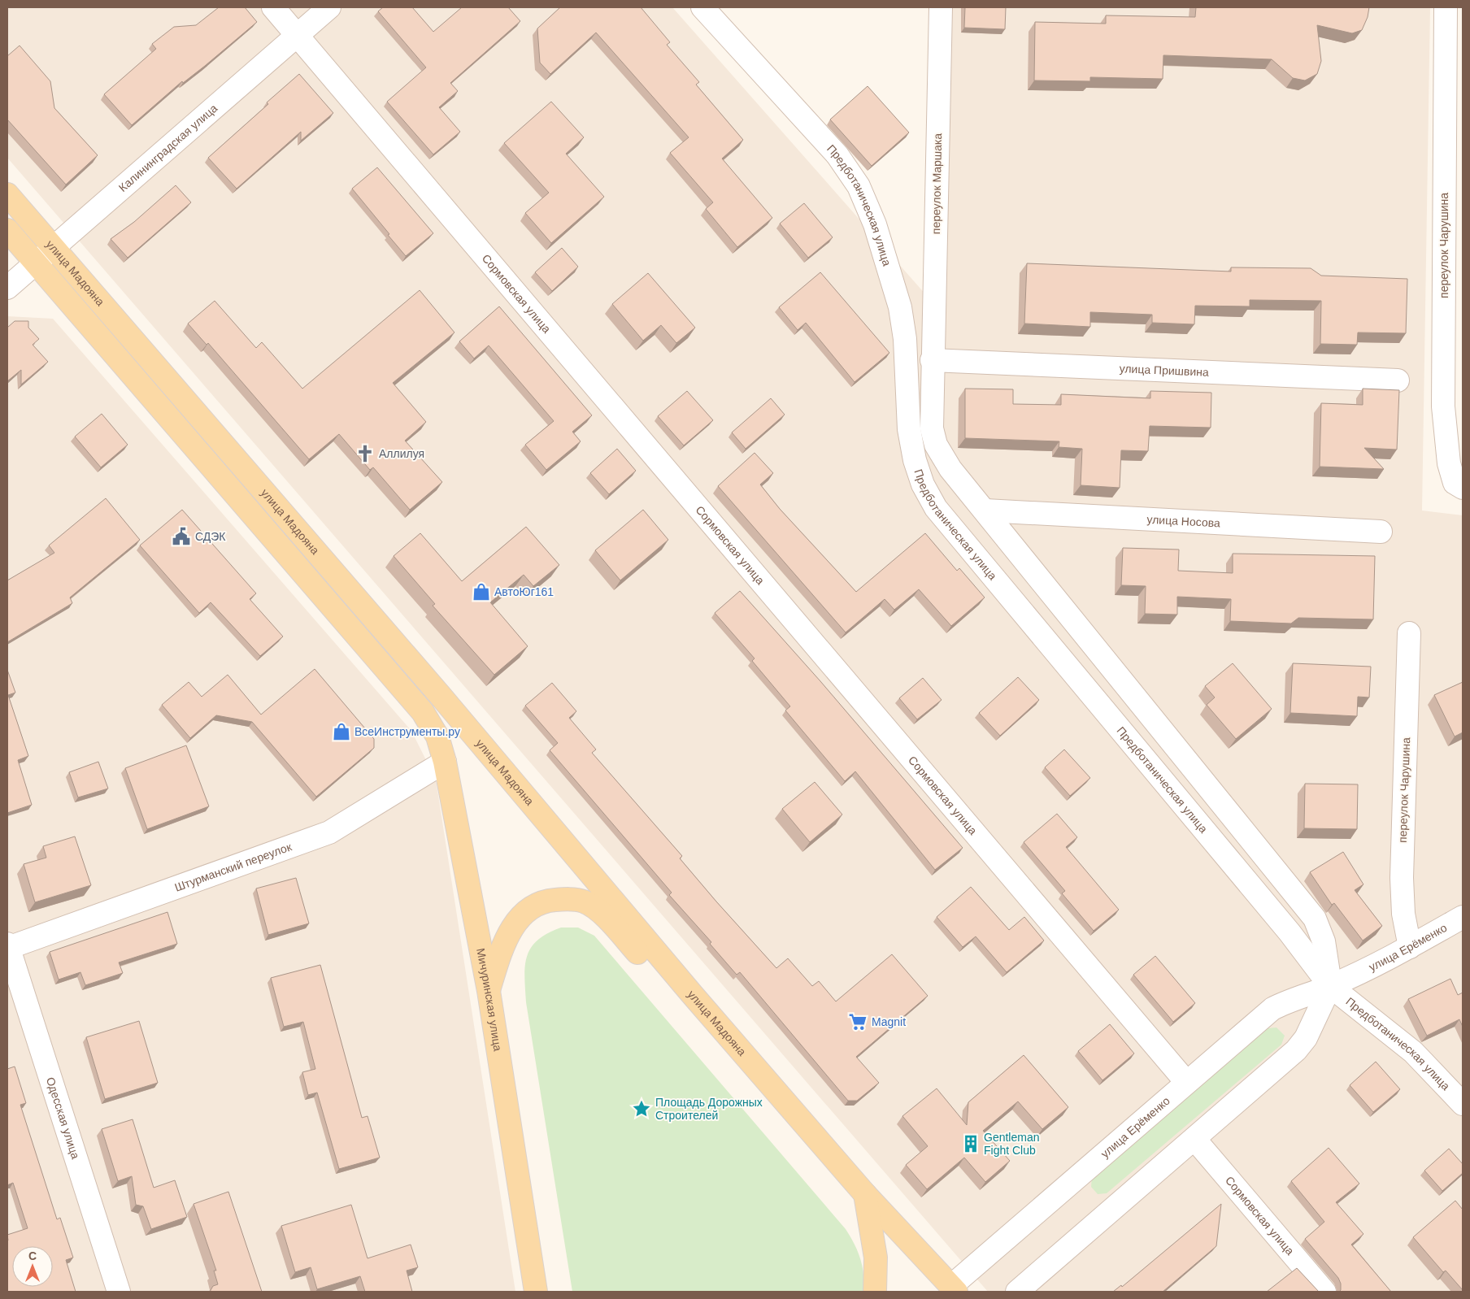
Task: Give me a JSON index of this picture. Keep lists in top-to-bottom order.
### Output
{
  "streets": {
    "main road": ["улица Мадояна", "Мичуринская улица"],
    "street": [
      "Калининградская улица",
      "переулок Маршака",
      "Предботаническая улица",
      "переулок Чарушина",
      "Сормовская улица",
      "улица Пришвина",
      "улица Носова",
      "Штурманский переулок",
      "улица Ерёменко",
      "Одесская улица"
    ]
  },
  "crossings": [
    ["Калининградская улица", "улица Мадояна"],
    ["Калининградская улица", "Сормовская улица"],
    ["переулок Маршака", "улица Пришвина"],
    ["Предботаническая улица", "улица Ерёменко"],
    ["переулок Чарушина", "улица Ерёменко"],
    ["улица Мадояна", "улица Ерёменко"],
    ["улица Мадояна", "Мичуринская улица"],
    ["Сормовская улица", "улица Ерёменко"],
    ["Штурманский переулок", "Мичуринская улица"],
    ["Штурманский переулок", "Одесская улица"]
  ],
  "places": {
    "church": ["Аллилуя"],
    "public building": ["СДЭК"],
    "shop": ["АвтоЮг161", "ВсеИнструменты.ру"],
    "supermarket": ["Magnit"],
    "place": ["Площадь Дорожных Строителей"],
    "building": ["Gentleman Fight Club"]
  },
  "north": "top"
}
